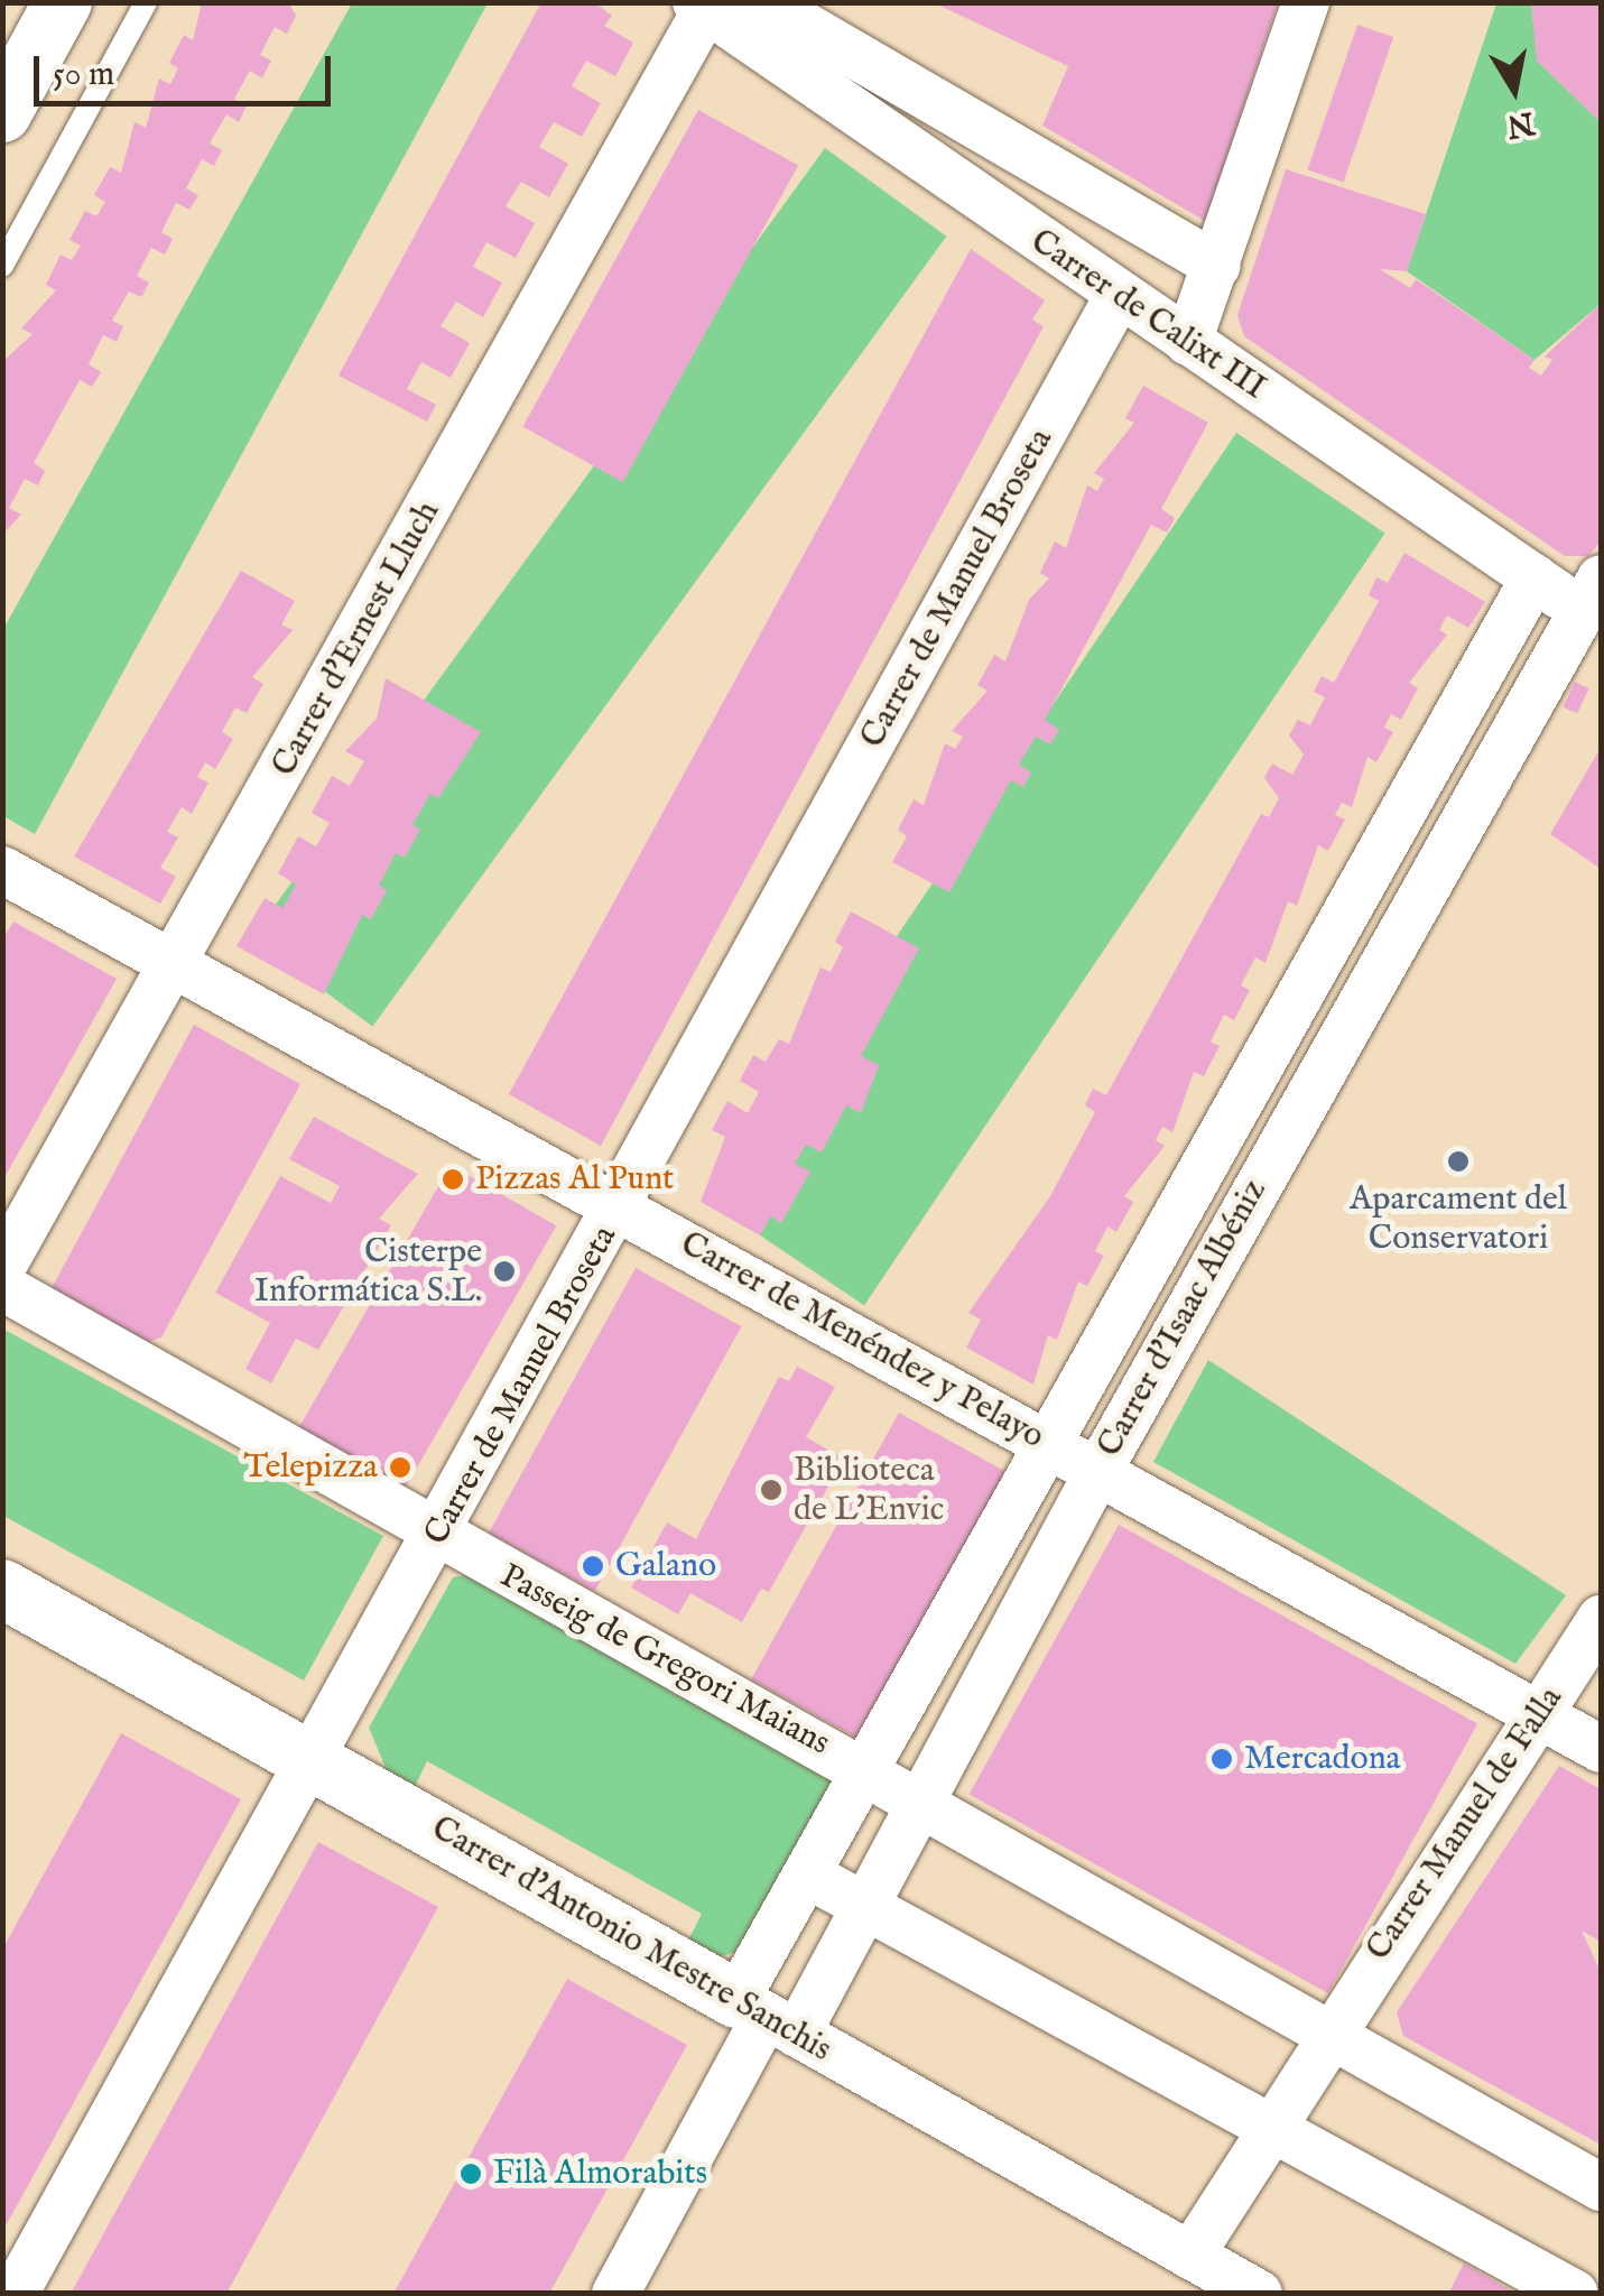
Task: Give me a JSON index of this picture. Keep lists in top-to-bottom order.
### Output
{
  "streets": {
    "street": [
      "Carrer de Calixt III",
      "Carrer de Manuel Broseta",
      "Carrer d'Ernest Lluch",
      "Carrer d'Isaac Albéniz",
      "Carrer de Menéndez y Pelayo",
      "Passeig de Gregori Maians",
      "Carrer Manuel de Falla",
      "Carrer d'Antonio Mestre Sanchis"
    ]
  },
  "crossings": [
    ["Carrer de Calixt III", "Carrer de Manuel Broseta"],
    ["Carrer de Calixt III", "Carrer d'Ernest Lluch"],
    ["Carrer de Calixt III", "Carrer d'Isaac Albéniz"],
    ["Carrer de Manuel Broseta", "Carrer de Menéndez y Pelayo"],
    ["Carrer de Manuel Broseta", "Passeig de Gregori Maians"],
    ["Carrer de Manuel Broseta", "Carrer d'Antonio Mestre Sanchis"],
    ["Carrer d'Ernest Lluch", "Carrer de Menéndez y Pelayo"],
    ["Carrer d'Isaac Albéniz", "Carrer de Menéndez y Pelayo"],
    ["Carrer d'Isaac Albéniz", "Passeig de Gregori Maians"],
    ["Carrer d'Isaac Albéniz", "Carrer d'Antonio Mestre Sanchis"],
    ["Carrer de Menéndez y Pelayo", "Carrer Manuel de Falla"],
    ["Passeig de Gregori Maians", "Carrer Manuel de Falla"]
  ],
  "places": [
    "Aparcament del Conservatori",
    "Pizzas Al Punt",
    "Cisterpe Informática S.L.",
    "Telepizza",
    "Biblioteca de L'Envic",
    "Galano",
    "Mercadona",
    "Filà Almorabits"
  ],
  "scale_bar": "50 m",
  "north": "bottom"
}
